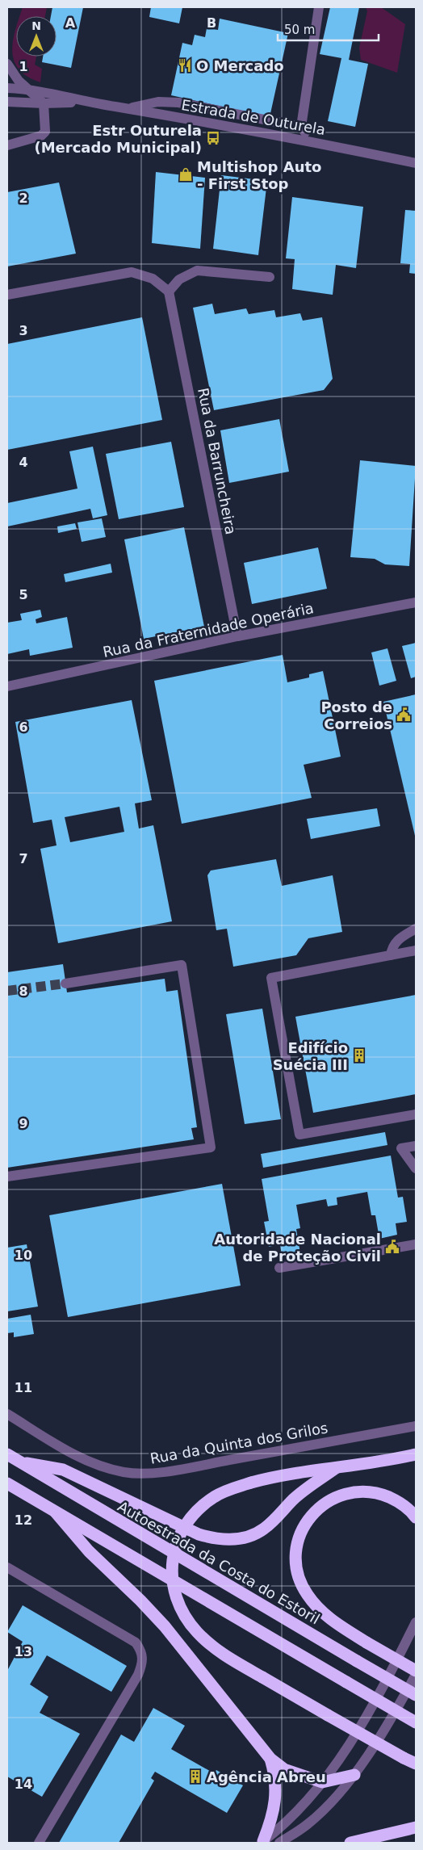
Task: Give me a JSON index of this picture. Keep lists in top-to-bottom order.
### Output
{
  "streets": {
    "highway": ["Autoestrada da Costa do Estoril"],
    "street": [
      "Estrada de Outurela",
      "Rua da Barruncheira",
      "Rua da Fraternidade Operária",
      "Rua da Quinta dos Grilos"
    ]
  },
  "crossings": [
    ["Rua da Barruncheira", "Rua da Fraternidade Operária"]
  ],
  "places": {
    "restaurant": ["O Mercado"],
    "bus stop": ["Estr Outurela (Mercado Municipal)"],
    "shop": ["Multishop Auto - First Stop"],
    "public building": ["Posto de Correios", "Autoridade Nacional de Proteção Civil"],
    "building": ["Edifício Suécia III", "Agência Abreu"]
  },
  "scale_bar": "50 m",
  "north": "top",
  "grid": {
    "columns": ["A", "B"],
    "rows": [
      "1",
      "2",
      "3",
      "4",
      "5",
      "6",
      "7",
      "8",
      "9",
      "10",
      "11",
      "12",
      "13",
      "14"
    ]
  }
}
